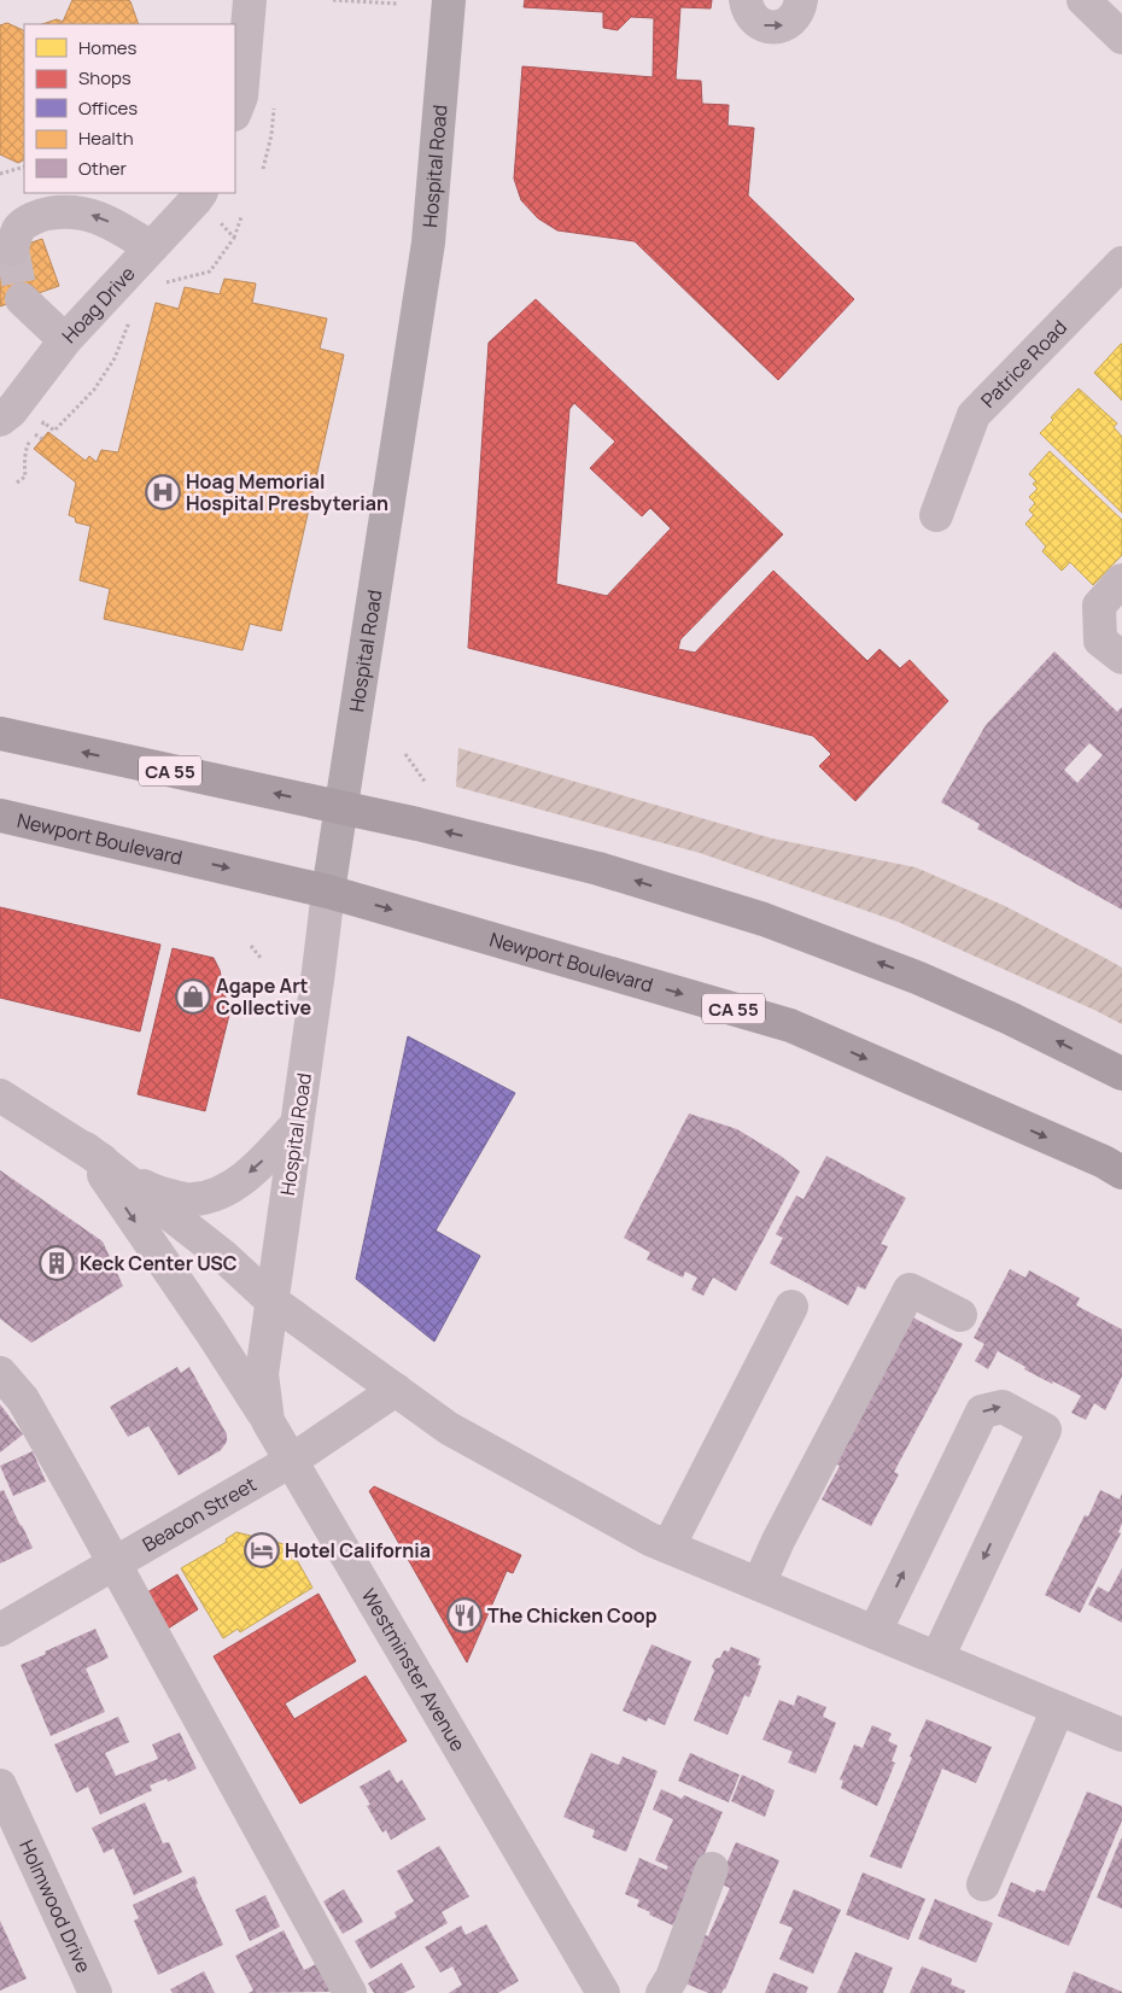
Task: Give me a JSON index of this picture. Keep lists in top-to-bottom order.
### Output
{
  "streets": {
    "highway": ["CA 55", "Newport Boulevard"],
    "main road": ["Hospital Road"],
    "street": [
      "Hoag Drive",
      "Patrice Road",
      "Beacon Street",
      "Westminster Avenue",
      "Holmwood Drive"
    ]
  },
  "crossings": [
    ["Hospital Road", "CA 55"],
    ["Hospital Road", "Newport Boulevard"],
    ["Hospital Road", "Westminster Avenue"],
    ["Beacon Street", "Westminster Avenue"]
  ],
  "places": {
    "hospital": ["Hoag Memorial Hospital Presbyterian"],
    "shop": ["Agape Art Collective"],
    "building": ["Keck Center USC"],
    "hotel": ["Hotel California"],
    "restaurant": ["The Chicken Coop"]
  },
  "legend": [
    "Homes",
    "Shops",
    "Offices",
    "Health",
    "Other"
  ]
}
